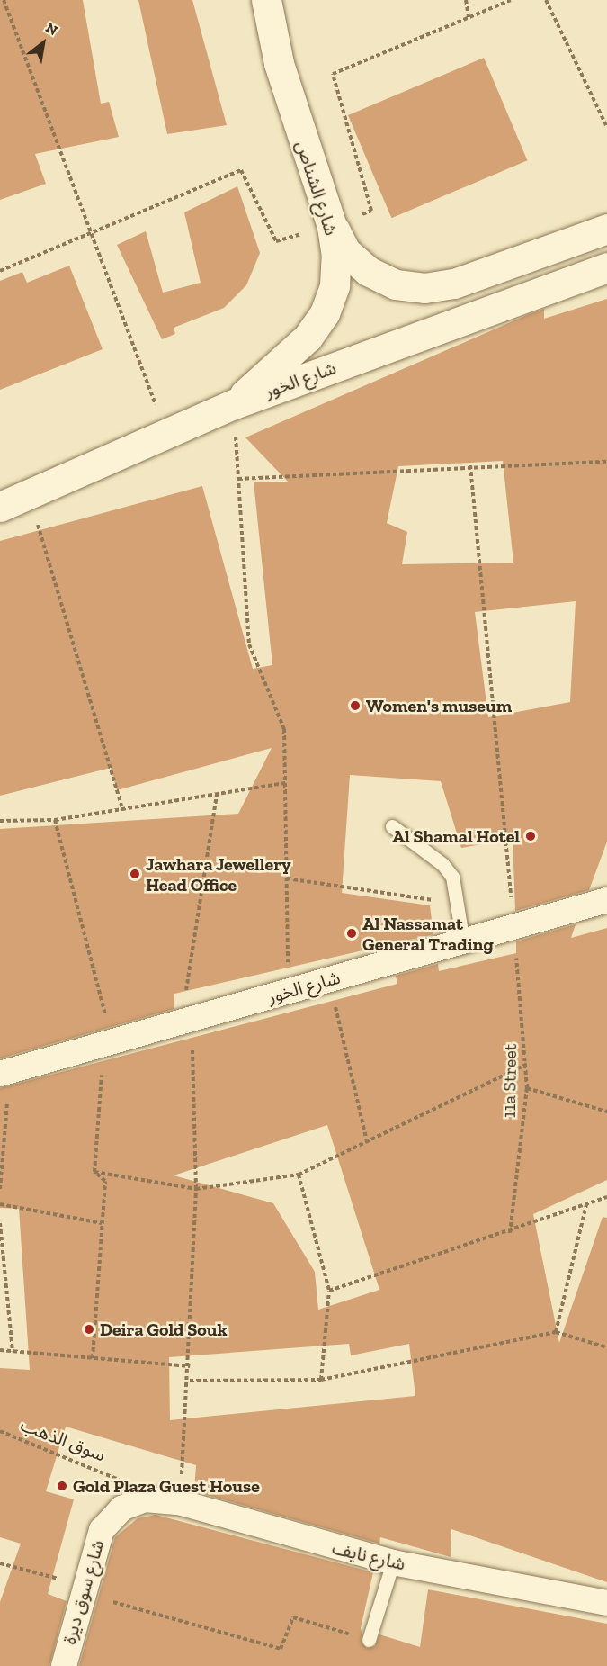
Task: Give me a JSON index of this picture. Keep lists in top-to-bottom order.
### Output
{
  "streets": {
    "main road": ["شارع الشناص", "شارع الخور"],
    "street": ["شارع نايف", "شارع سوق ديرة"],
    "path": ["11a Street", "سوق الذهب"]
  },
  "crossings": [
    ["شارع الشناص", "شارع الخور"],
    ["شارع الخور", "11a Street"],
    ["سوق الذهب", "شارع نايف"],
    ["سوق الذهب", "شارع سوق ديرة"],
    ["شارع نايف", "شارع سوق ديرة"]
  ],
  "places": [
    "Women's museum",
    "Al Shamal Hotel",
    "Jawhara Jewellery Head Office",
    "Al Nassamat General Trading",
    "Deira Gold Souk",
    "Gold Plaza Guest House"
  ],
  "north": "top right"
}
